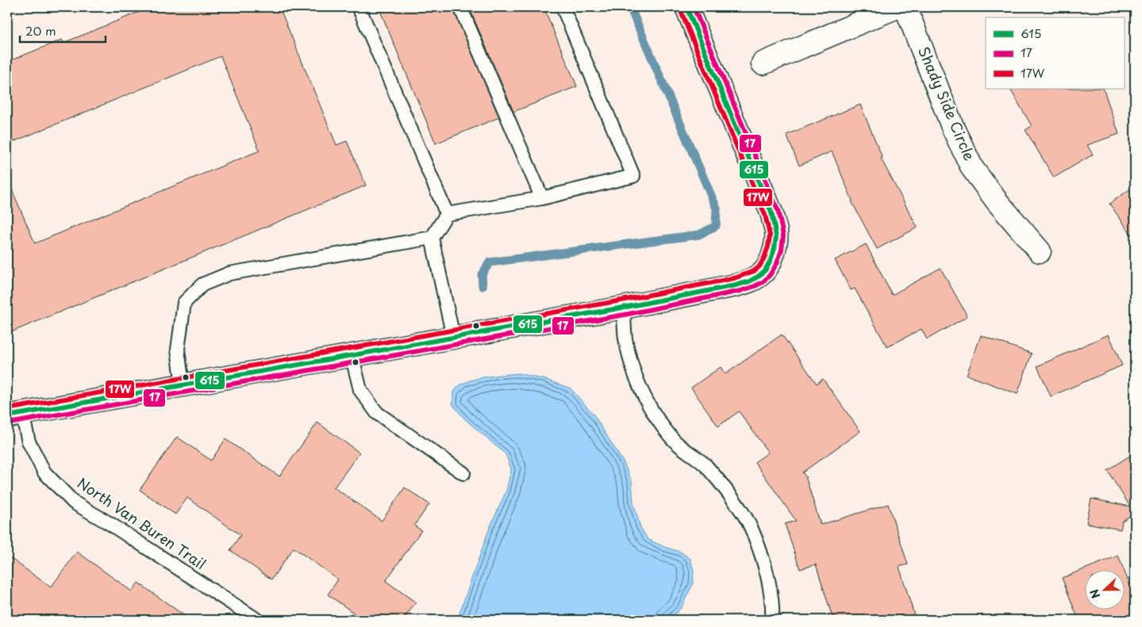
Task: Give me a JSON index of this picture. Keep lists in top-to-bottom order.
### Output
{
  "streets": {
    "street": ["Shady Side Circle"],
    "lane": ["North Van Buren Trail"]
  },
  "lines": ["transit line 615", "transit line 17", "transit line 17W"],
  "legend": ["615", "17", "17W"],
  "scale_bar": "20 m",
  "north": "left"
}
